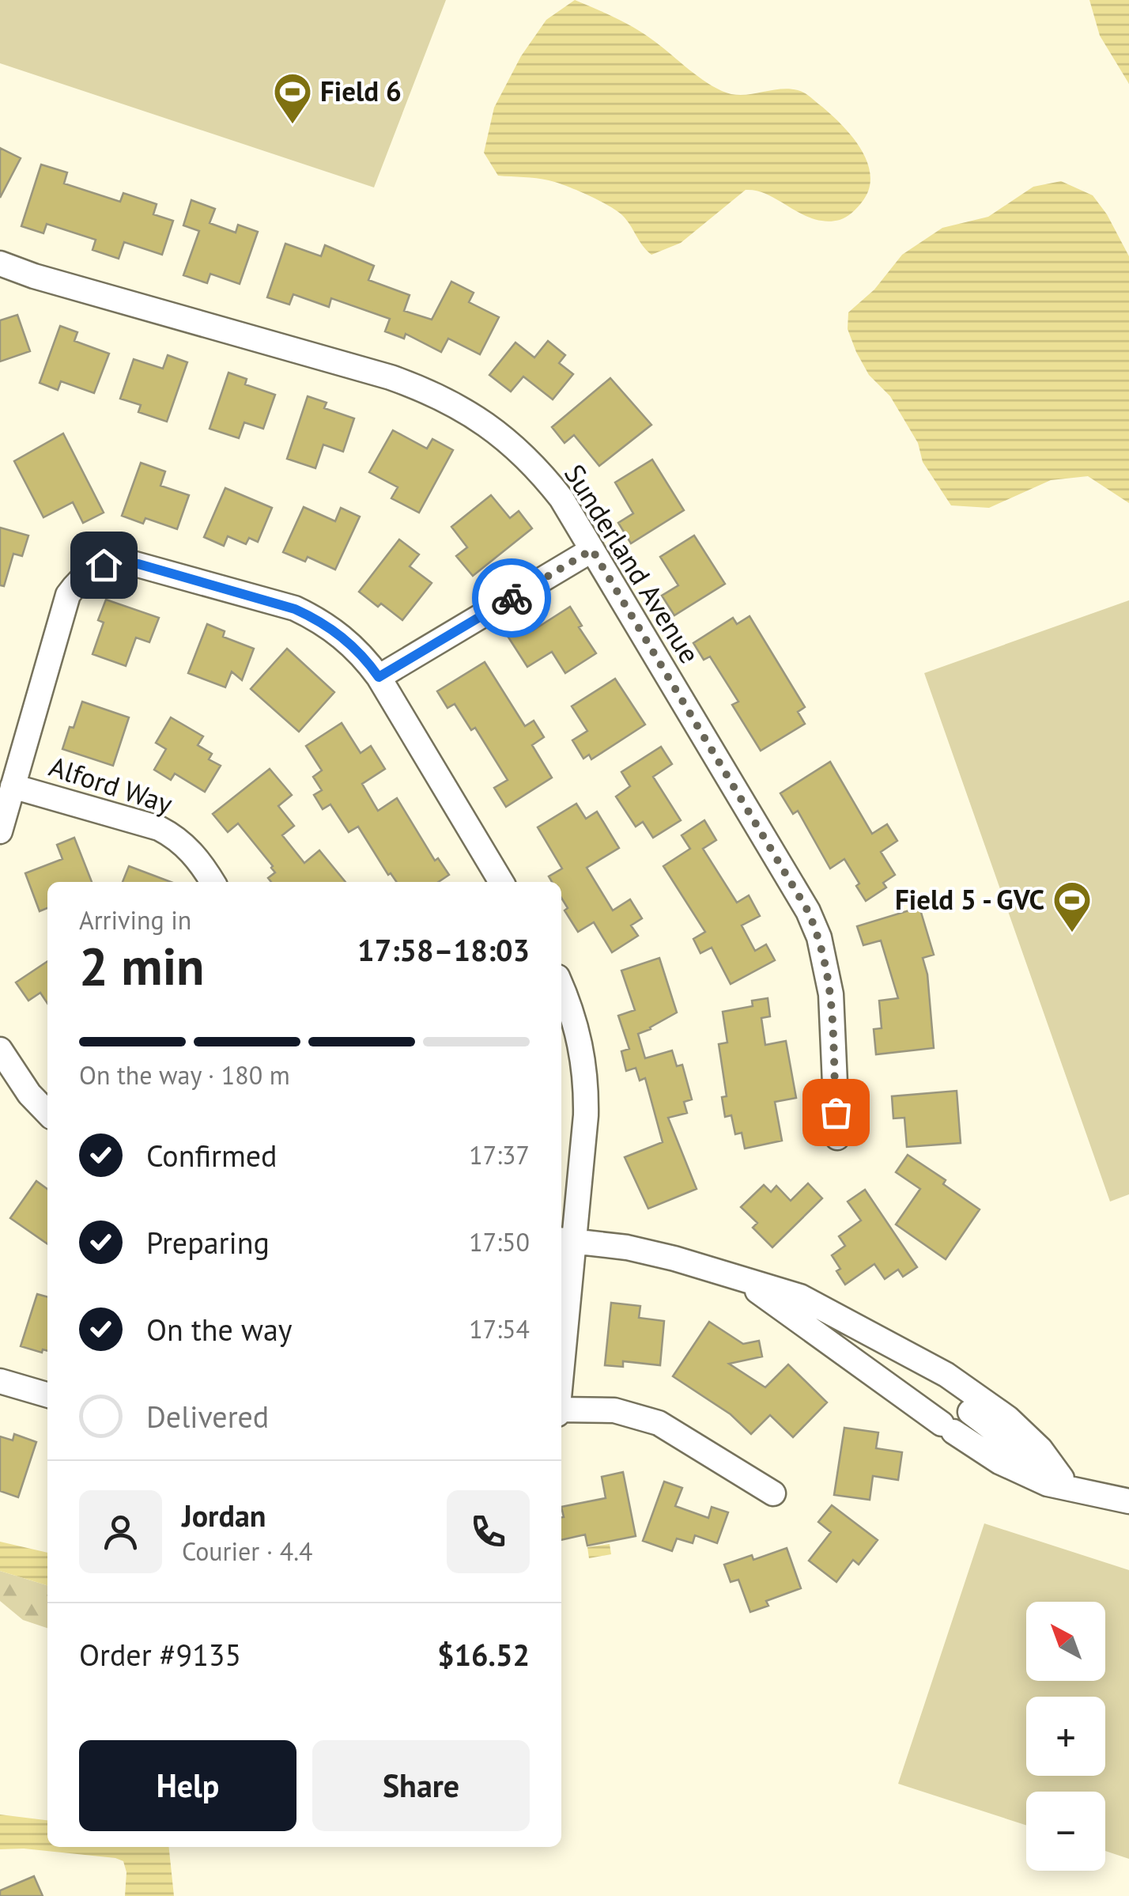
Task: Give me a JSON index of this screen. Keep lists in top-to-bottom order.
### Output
{
  "streets": {
    "street": ["Sunderland Avenue", "Alford Way"]
  },
  "places": {
    "sports": ["Field 6", "Field 5 - GVC"]
  },
  "north": "top left",
  "page": {
    "heading": ["2 min", "Arriving in", "17:58–18:03"],
    "panel": [
      "Jordan",
      "Courier · 4.4",
      "Order #9135",
      "$16.52"
    ],
    "bar": "On the way · 180 m",
    "list": [
      ["Confirmed", "17:37"],
      ["Preparing", "17:50"],
      ["On the way", "17:54"],
      "Delivered"
    ],
    "map_buttons": ["+", "−"],
    "buttons": ["Help", "Share"]
  }
}
